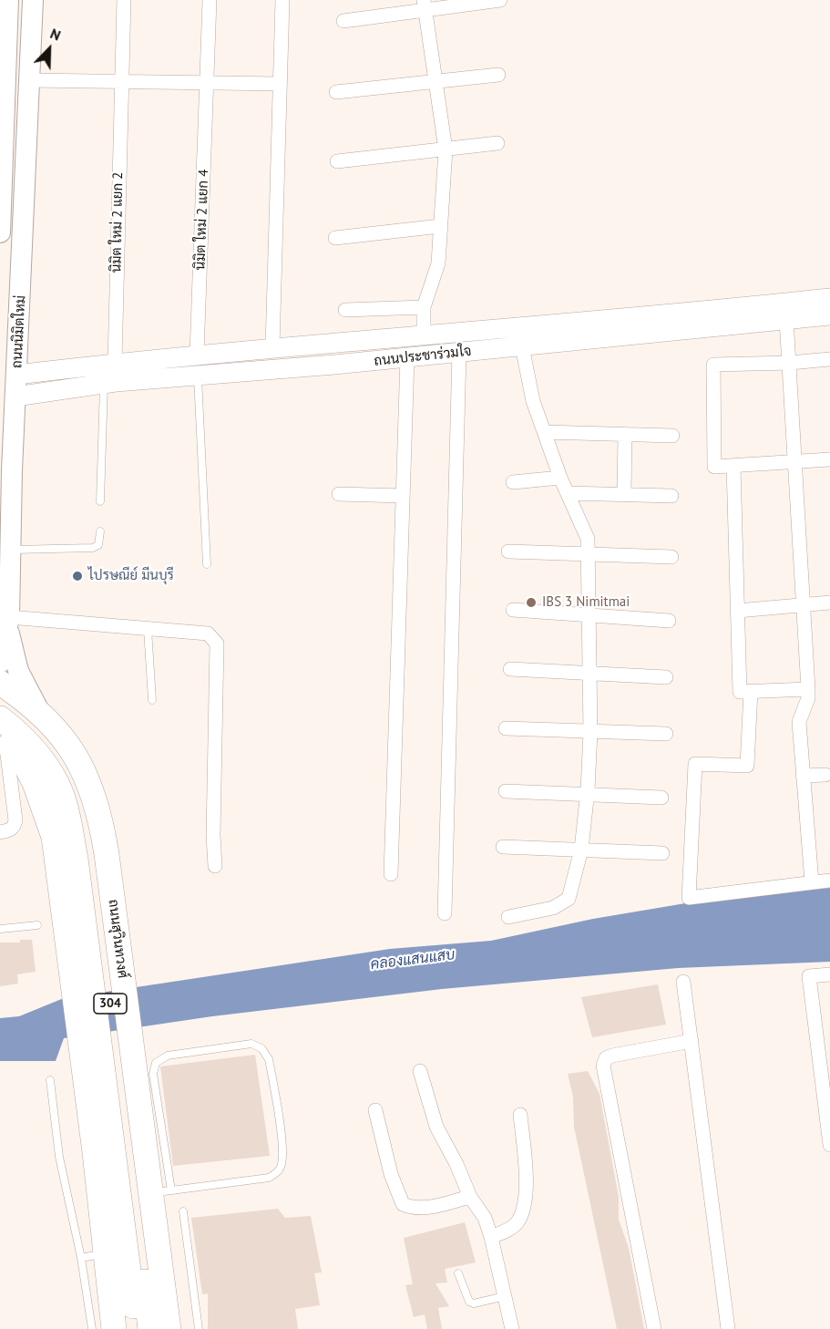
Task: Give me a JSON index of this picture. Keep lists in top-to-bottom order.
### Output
{
  "streets": {
    "highway": ["ถนนสุวินทวงศ์", "304"],
    "main road": ["ถนนนิมิตใหม่", "ถนนประชาร่วมใจ"],
    "street": ["นิมิต ใหม่ 2 แยก 4", "นิมิต ใหม่ 2 แยก 2"]
  },
  "crossings": [
    ["นิมิต ใหม่ 2 แยก 4", "ถนนประชาร่วมใจ"],
    ["นิมิต ใหม่ 2 แยก 2", "ถนนประชาร่วมใจ"],
    ["ถนนนิมิตใหม่", "ถนนประชาร่วมใจ"]
  ],
  "water": ["คลองแสนแสบ"],
  "places": ["ไปรษณีย์ มีนบุรี", "IBS 3 Nimitmai"],
  "north": "top right"
}
